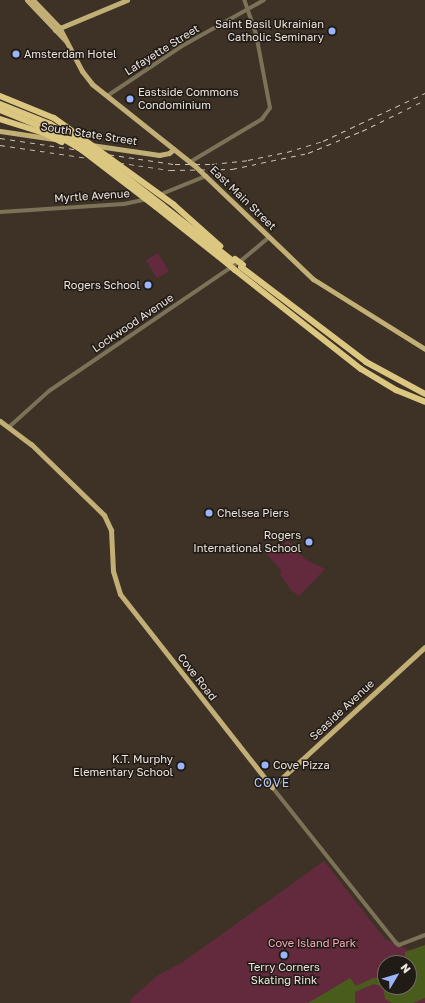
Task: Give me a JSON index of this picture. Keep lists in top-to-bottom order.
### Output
{
  "streets": {
    "main road": [
      "South State Street",
      "East Main Street",
      "Cove Road",
      "Seaside Avenue"
    ],
    "street": ["Lafayette Street", "Myrtle Avenue", "Lockwood Avenue"]
  },
  "crossings": [
    ["Lafayette Street", "East Main Street"],
    ["South State Street", "East Main Street"],
    ["Myrtle Avenue", "East Main Street"],
    ["East Main Street", "Lockwood Avenue"],
    ["Lockwood Avenue", "Cove Road"],
    ["Cove Road", "Seaside Avenue"]
  ],
  "districts": ["COVE"],
  "parks": ["Cove Island Park"],
  "places": [
    "Saint Basil Ukrainian Catholic Seminary",
    "Amsterdam Hotel",
    "Eastside Commons Condominium",
    "Rogers School",
    "Chelsea Piers",
    "Rogers International School",
    "Cove Pizza",
    "K.T. Murphy Elementary School",
    "Terry Corners Skating Rink"
  ],
  "north": "top right"
}
